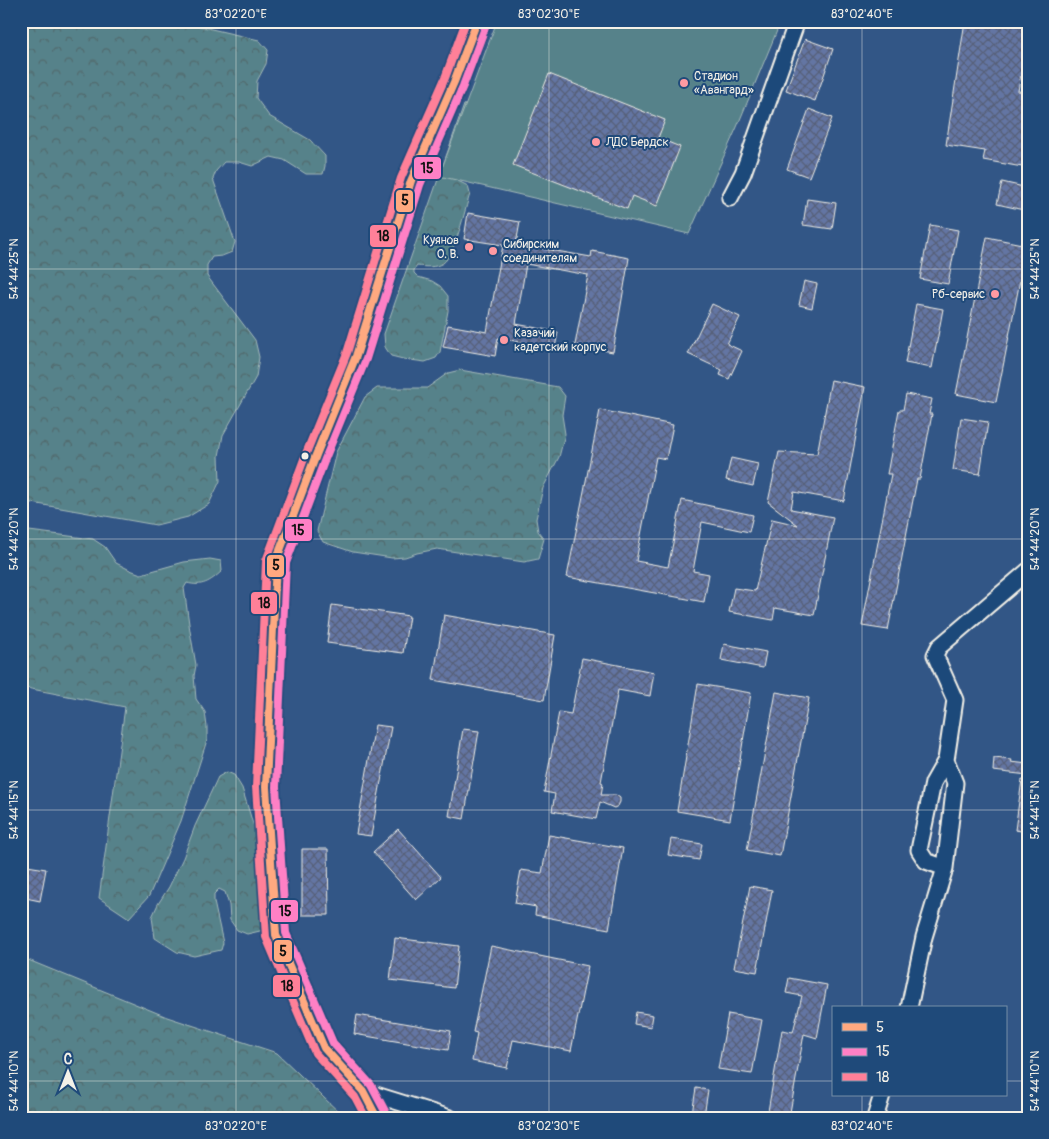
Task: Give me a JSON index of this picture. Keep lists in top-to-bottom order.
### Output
{
  "places": [
    "Стадион «Авангард»",
    "ЛДС Бердск",
    "Куянов О. В.",
    "Сибирским соединителям",
    "Рб-сервис",
    "Казачий кадетский корпус"
  ],
  "lines": ["transit line 5", "transit line 18", "transit line 15"],
  "legend": ["5", "15", "18"],
  "north": "top",
  "coordinates": [
    "83°02'20\"E",
    "83°02'30\"E",
    "83°02'40\"E",
    "54°44'25\"N",
    "54°44'20\"N",
    "54°44'15\"N",
    "54°44'10\"N"
  ]
}
